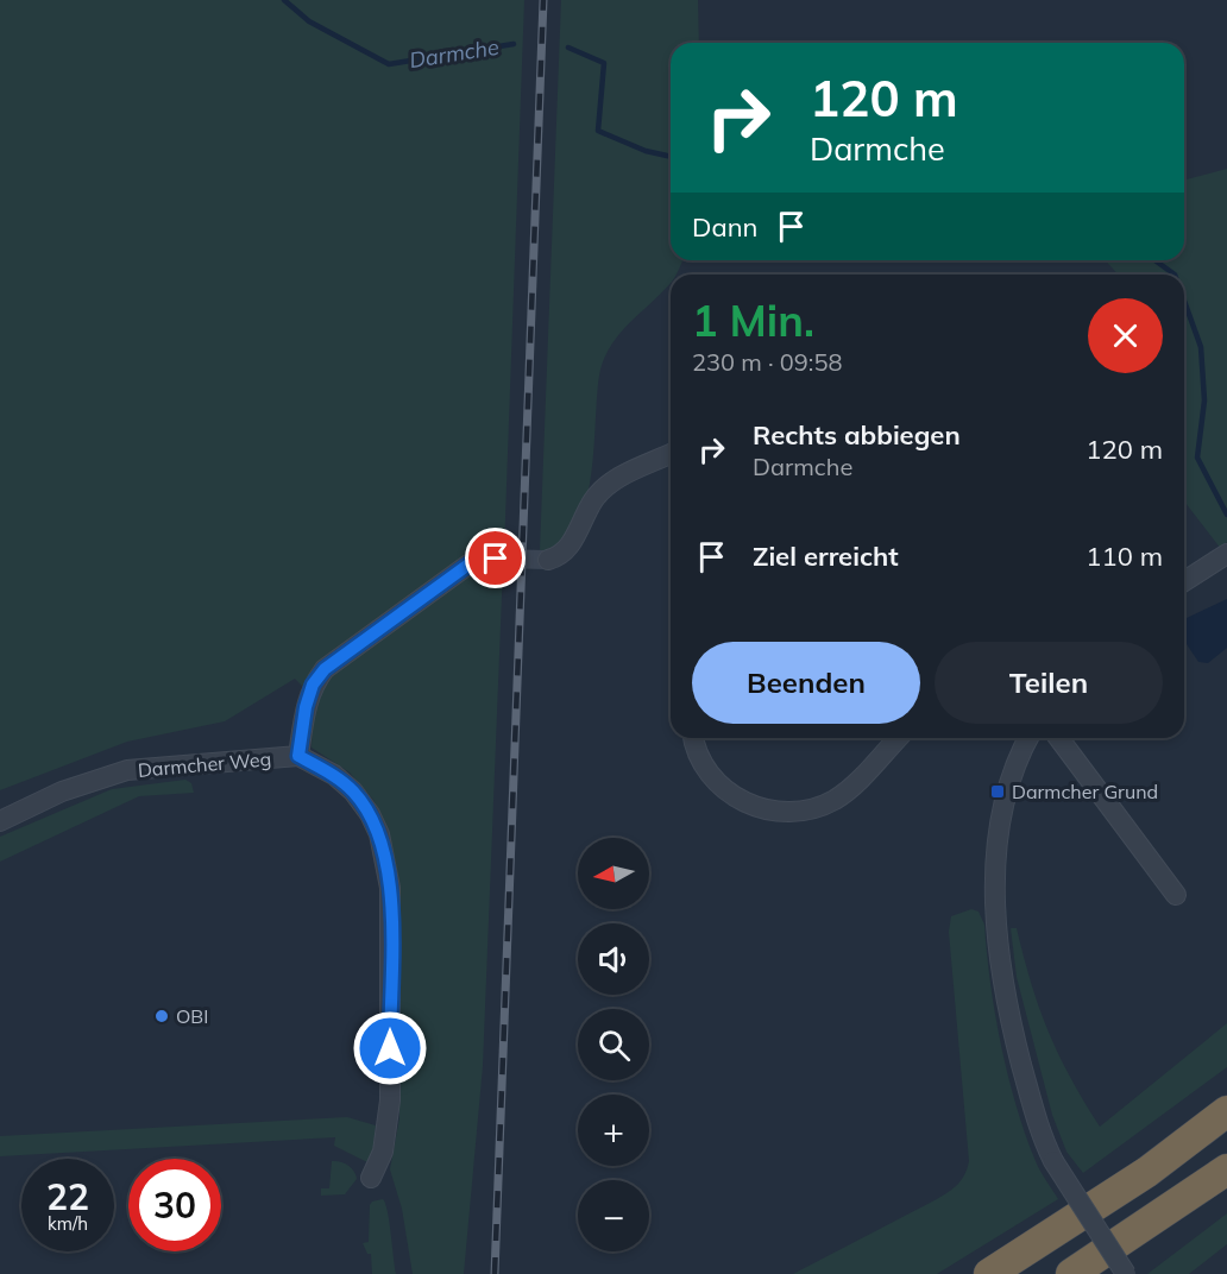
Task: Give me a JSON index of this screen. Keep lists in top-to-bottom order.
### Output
{
  "streets": {
    "street": ["Darmcher Weg"]
  },
  "water": ["Darmche"],
  "places": {
    "transit": ["Darmcher Grund"],
    "other": ["OBI"]
  },
  "north": "left",
  "page": {
    "turn": ["120 m", "Darmche"],
    "then": "Dann",
    "heading": ["1 Min.", "230 m · 09:58"],
    "list": [
      {
        "name": "Rechts abbiegen",
        "note": "Darmche",
        "value": "120 m"
      },
      {
        "name": "Ziel erreicht",
        "value": "110 m"
      }
    ],
    "buttons": ["Beenden", "Teilen"],
    "map_buttons": ["+", "−"],
    "speed": "22 km/h",
    "limit": "30"
  }
}
